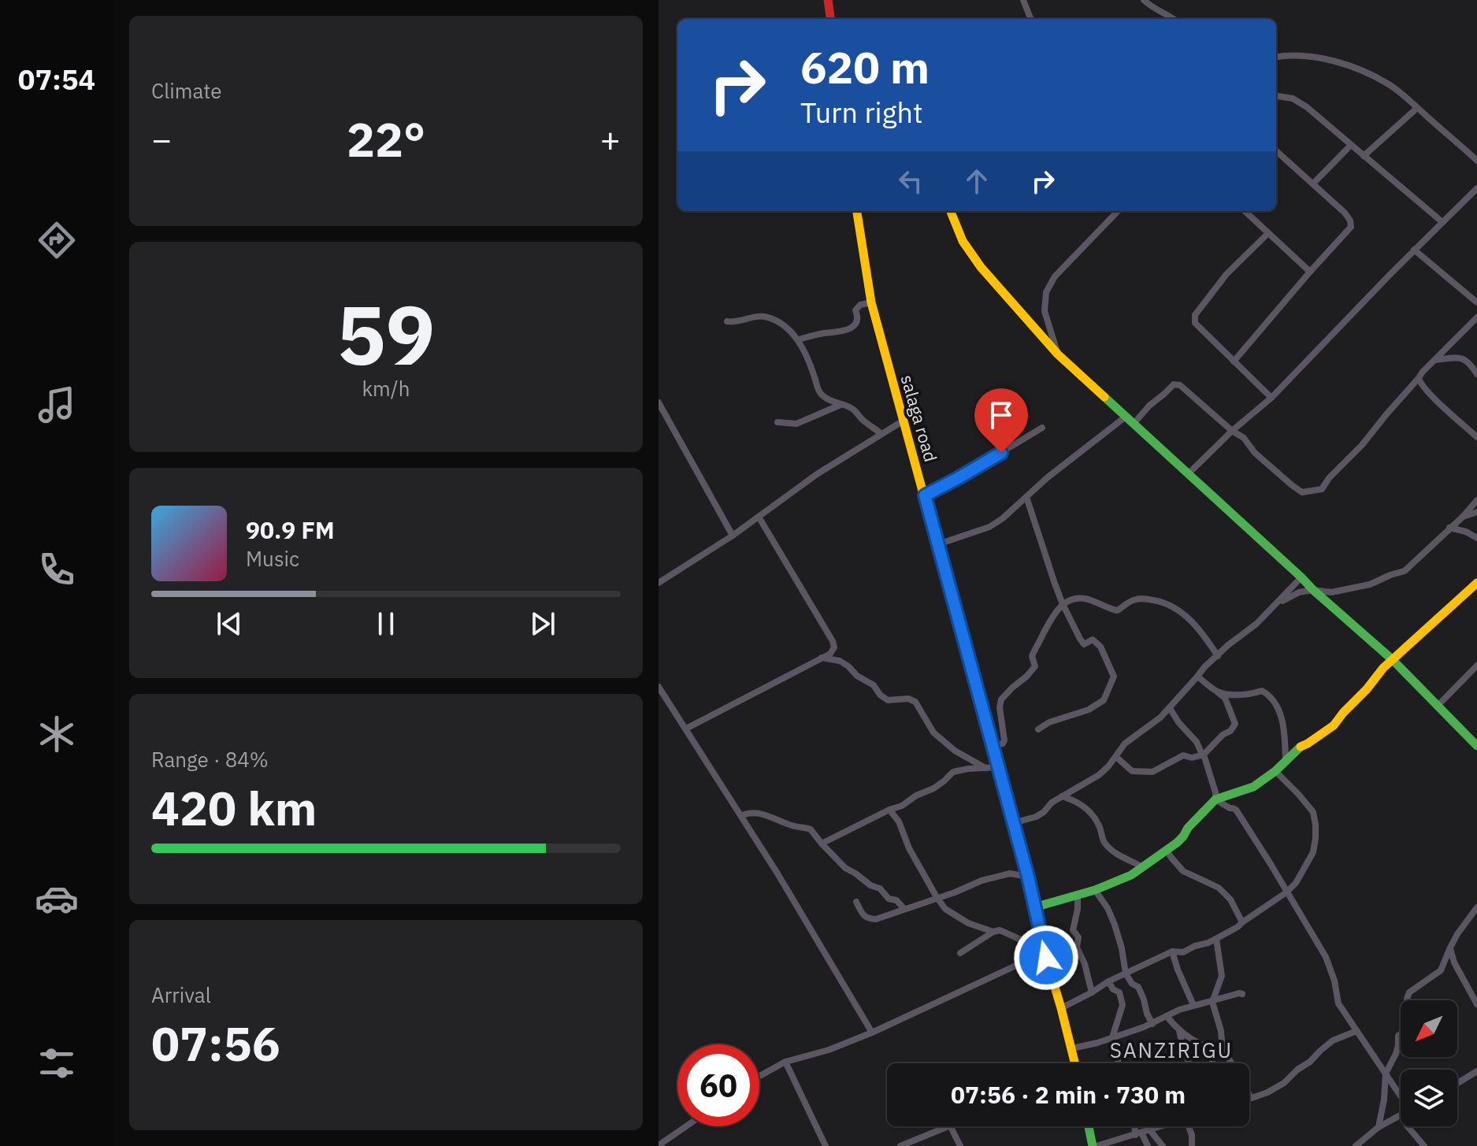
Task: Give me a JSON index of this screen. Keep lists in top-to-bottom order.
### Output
{
  "streets": {
    "street": ["salaga road"]
  },
  "districts": ["SANZIRIGU"],
  "north": "bottom left",
  "page": {
    "tabs": "07:54",
    "tile": [
      "Climate",
      ["59", "km/h"],
      ["Range · 84%", "420 km"],
      ["Arrival", "07:56"]
    ],
    "turn": ["620 m", "Turn right"],
    "heat": ["−", "22°", "+"],
    "song": ["90.9 FM", "Music"],
    "limit": "60",
    "trip": "07:56 · 2 min · 730 m"
  }
}
